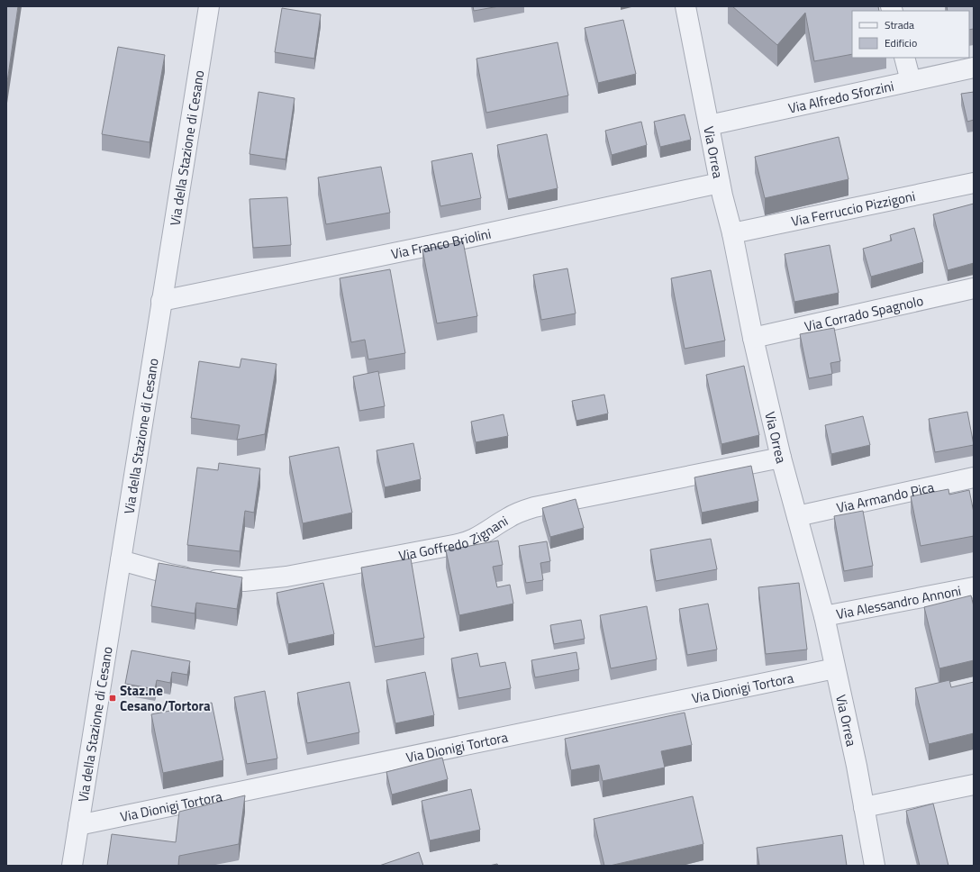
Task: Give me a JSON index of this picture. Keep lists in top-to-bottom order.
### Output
{
  "streets": {
    "street": [
      "Via Alfredo Sforzini",
      "Via della Stazione di Cesano",
      "Via Orrea",
      "Via Ferruccio Pizzigoni",
      "Via Franco Briolini",
      "Via Corrado Spagnolo",
      "Via Armando Pica",
      "Via Goffredo Zignani",
      "Via Alessandro Annoni",
      "Via Dionigi Tortora"
    ]
  },
  "crossings": [
    ["Via Alfredo Sforzini", "Via Orrea"],
    ["Via della Stazione di Cesano", "Via Franco Briolini"],
    ["Via della Stazione di Cesano", "Via Goffredo Zignani"],
    ["Via della Stazione di Cesano", "Via Dionigi Tortora"],
    ["Via Orrea", "Via Ferruccio Pizzigoni"],
    ["Via Orrea", "Via Franco Briolini"],
    ["Via Orrea", "Via Corrado Spagnolo"],
    ["Via Orrea", "Via Armando Pica"],
    ["Via Orrea", "Via Goffredo Zignani"],
    ["Via Orrea", "Via Alessandro Annoni"],
    ["Via Orrea", "Via Dionigi Tortora"]
  ],
  "places": {
    "transit": ["Staz.ne Cesano/Tortora"]
  },
  "legend": ["Strada", "Edificio"]
}
